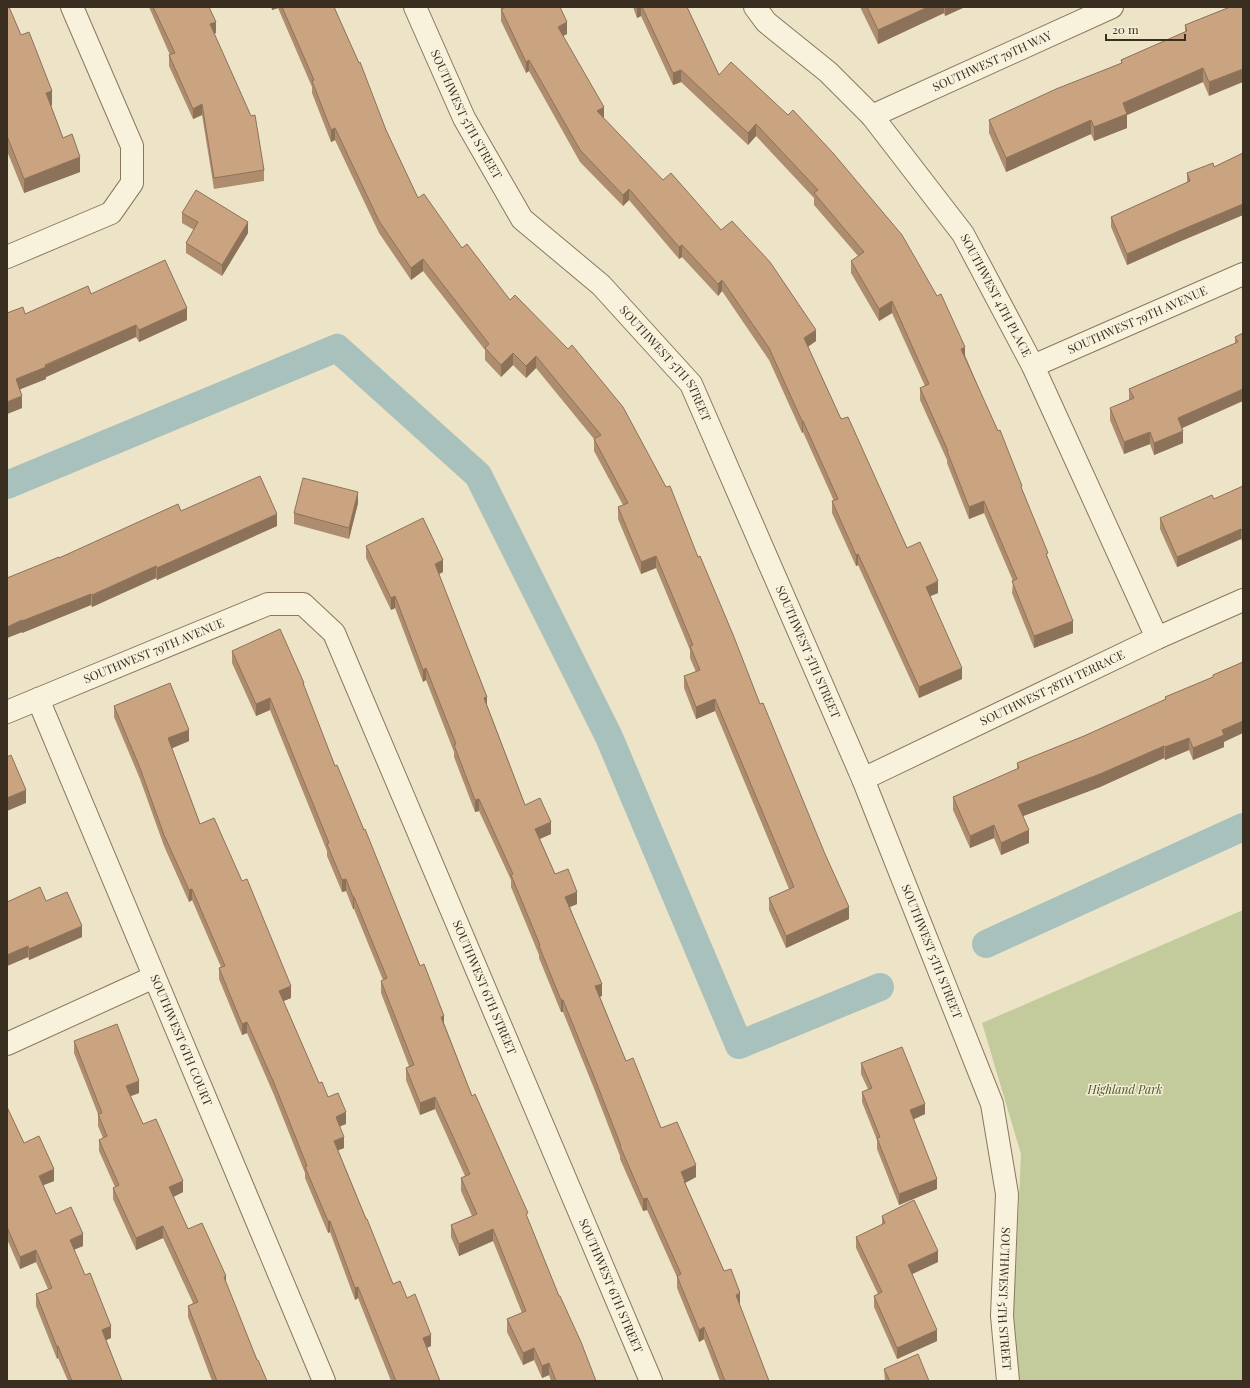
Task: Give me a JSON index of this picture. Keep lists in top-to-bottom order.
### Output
{
  "streets": {
    "street": [
      "SOUTHWEST 79TH WAY",
      "SOUTHWEST 5TH STREET",
      "SOUTHWEST 4TH PLACE",
      "SOUTHWEST 79TH AVENUE",
      "SOUTHWEST 78TH TERRACE",
      "SOUTHWEST 6TH STREET",
      "SOUTHWEST 6TH COURT"
    ]
  },
  "crossings": [
    ["SOUTHWEST 79TH WAY", "SOUTHWEST 4TH PLACE"],
    ["SOUTHWEST 5TH STREET", "SOUTHWEST 78TH TERRACE"],
    ["SOUTHWEST 4TH PLACE", "SOUTHWEST 79TH AVENUE"],
    ["SOUTHWEST 4TH PLACE", "SOUTHWEST 78TH TERRACE"],
    ["SOUTHWEST 79TH AVENUE", "SOUTHWEST 6TH STREET"],
    ["SOUTHWEST 79TH AVENUE", "SOUTHWEST 6TH COURT"]
  ],
  "parks": ["Highland Park"],
  "scale_bar": "20 m"
}
